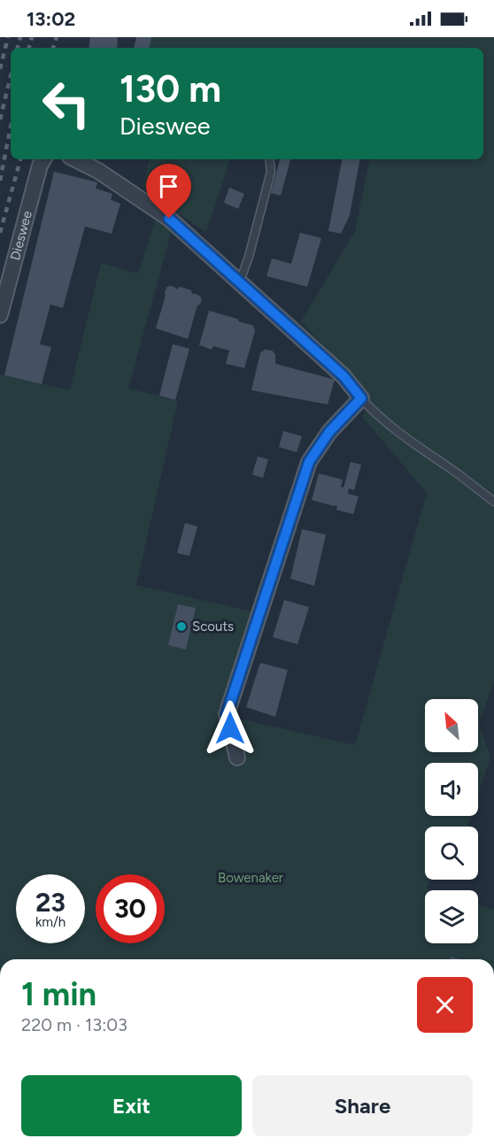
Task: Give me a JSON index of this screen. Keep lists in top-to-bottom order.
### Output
{
  "streets": {
    "street": ["Dieswee"]
  },
  "parks": ["Bowenaker"],
  "places": ["Scouts"],
  "north": "top left",
  "page": {
    "status": "13:02",
    "turn": ["130 m", "Dieswee"],
    "speed": "23 km/h",
    "limit": "30",
    "heading": ["1 min", "220 m · 13:03"],
    "buttons": ["Exit", "Share"]
  }
}
